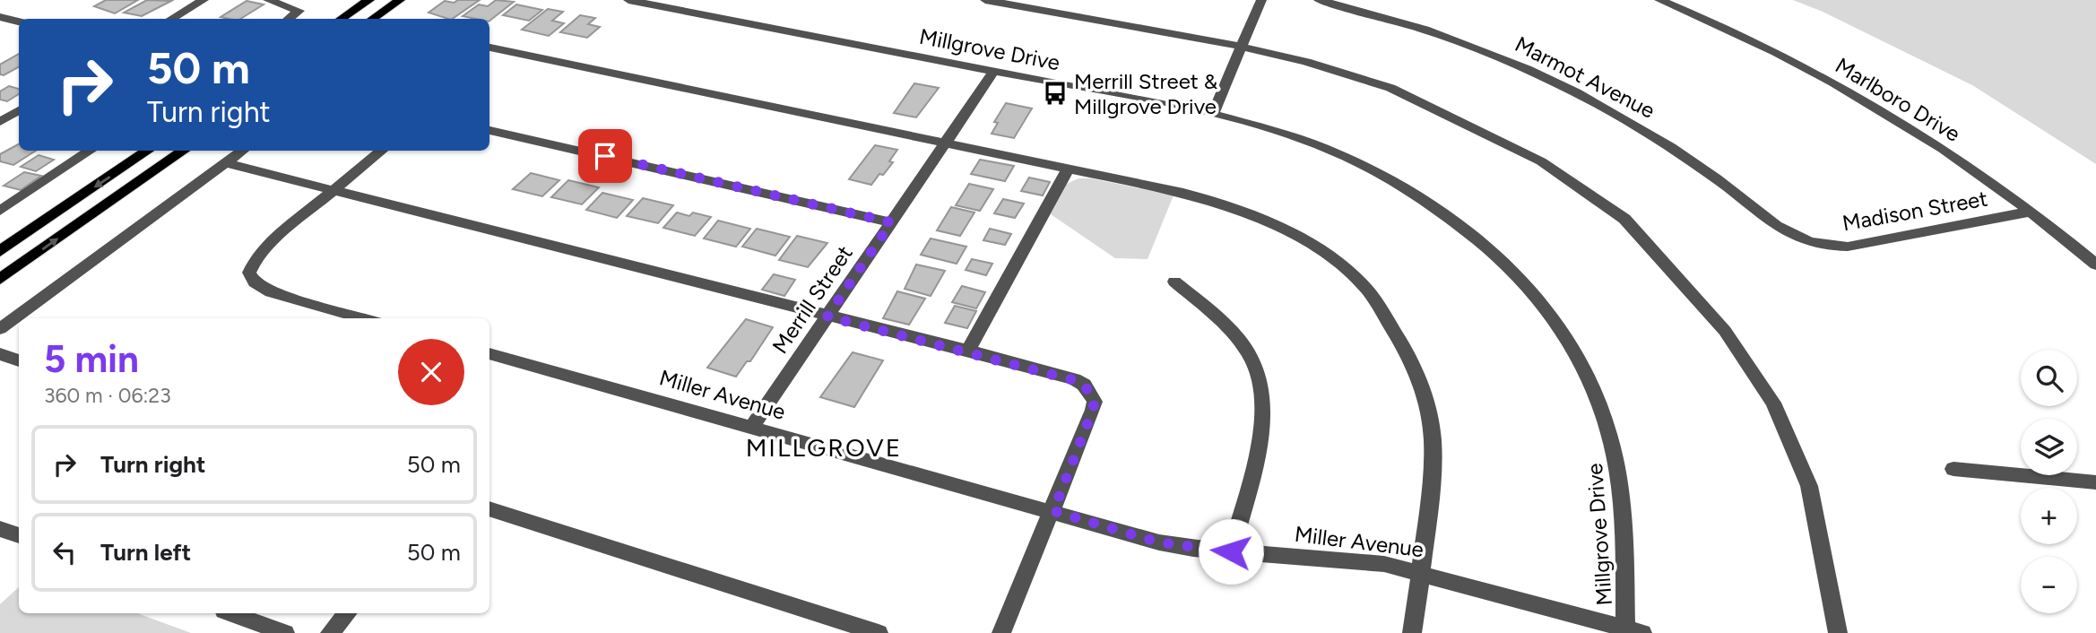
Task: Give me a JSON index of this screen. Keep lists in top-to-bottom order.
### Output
{
  "streets": {
    "street": [
      "Millgrove Drive",
      "Marmot Avenue",
      "Marlboro Drive",
      "Madison Street",
      "Merrill Street",
      "Miller Avenue"
    ]
  },
  "crossings": [
    ["Millgrove Drive", "Merrill Street"],
    ["Millgrove Drive", "Miller Avenue"],
    ["Marmot Avenue", "Madison Street"],
    ["Marlboro Drive", "Madison Street"],
    ["Merrill Street", "Miller Avenue"]
  ],
  "districts": ["MILLGROVE"],
  "places": {
    "bus stop": ["Merrill Street & Millgrove Drive"]
  },
  "page": {
    "turn": ["50 m", "Turn right"],
    "heading": ["5 min", "360 m · 06:23"],
    "map_buttons": ["+", "−"],
    "list": [
      {
        "name": "Turn right",
        "value": "50 m"
      },
      {
        "name": "Turn left",
        "value": "50 m"
      }
    ]
  }
}
